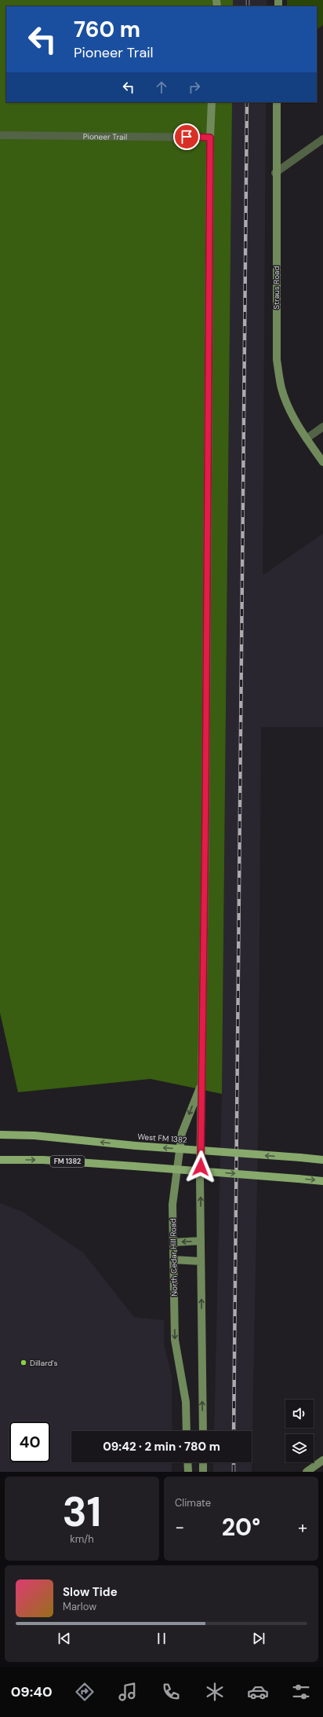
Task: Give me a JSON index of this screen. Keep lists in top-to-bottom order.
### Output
{
  "streets": {
    "main road": ["West FM 1382", "FM 1382"],
    "street": ["Pioneer Trail", "Straus Road", "North Cedar Hill Road"]
  },
  "crossings": [
    ["Pioneer Trail", "North Cedar Hill Road"]
  ],
  "places": ["Dillard's"],
  "page": {
    "turn": ["760 m", "Pioneer Trail"],
    "limit": "40",
    "trip": "09:42 · 2 min · 780 m",
    "tile": [
      ["31", "km/h"],
      "Climate"
    ],
    "heat": ["−", "20°", "+"],
    "song": ["Slow Tide", "Marlow"],
    "tabs": "09:40"
  }
}
